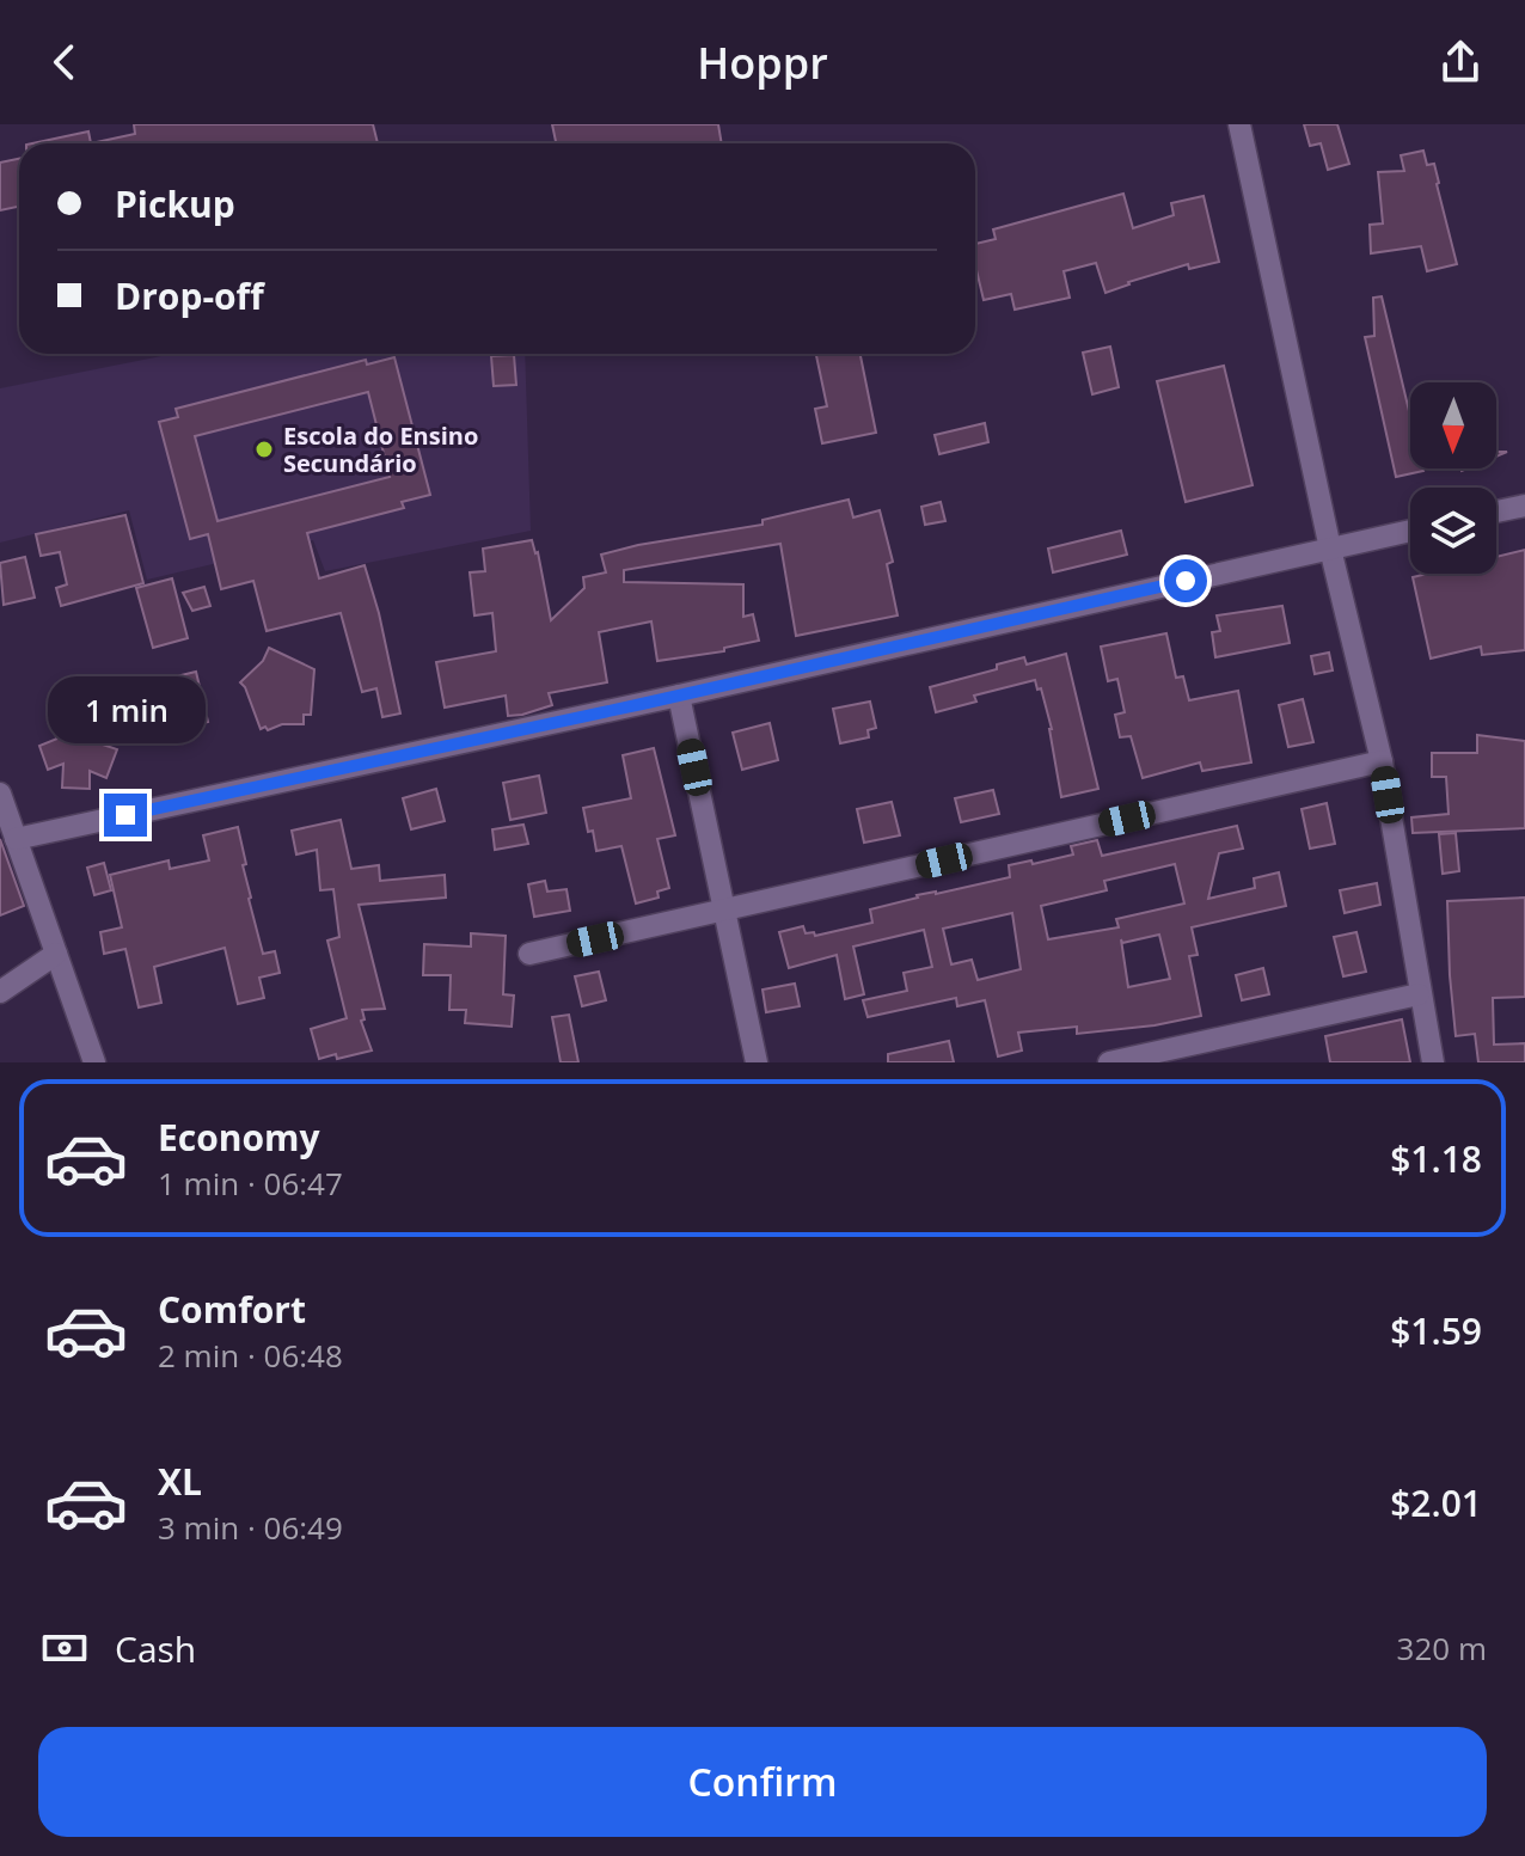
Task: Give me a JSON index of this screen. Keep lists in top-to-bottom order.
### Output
{
  "places": ["Escola do Ensino Secundário"],
  "north": "bottom",
  "page": {
    "header": "Hoppr",
    "banner": ["Pickup", "Drop-off"],
    "bubble": "1 min",
    "list": [
      {
        "name": "Economy",
        "note": "1 min · 06:47",
        "value": "$1.18"
      },
      {
        "name": "Comfort",
        "note": "2 min · 06:48",
        "value": "$1.59"
      },
      {
        "name": "XL",
        "note": "3 min · 06:49",
        "value": "$2.01"
      }
    ],
    "pay": ["Cash", "320 m"],
    "buttons": "Confirm"
  }
}
